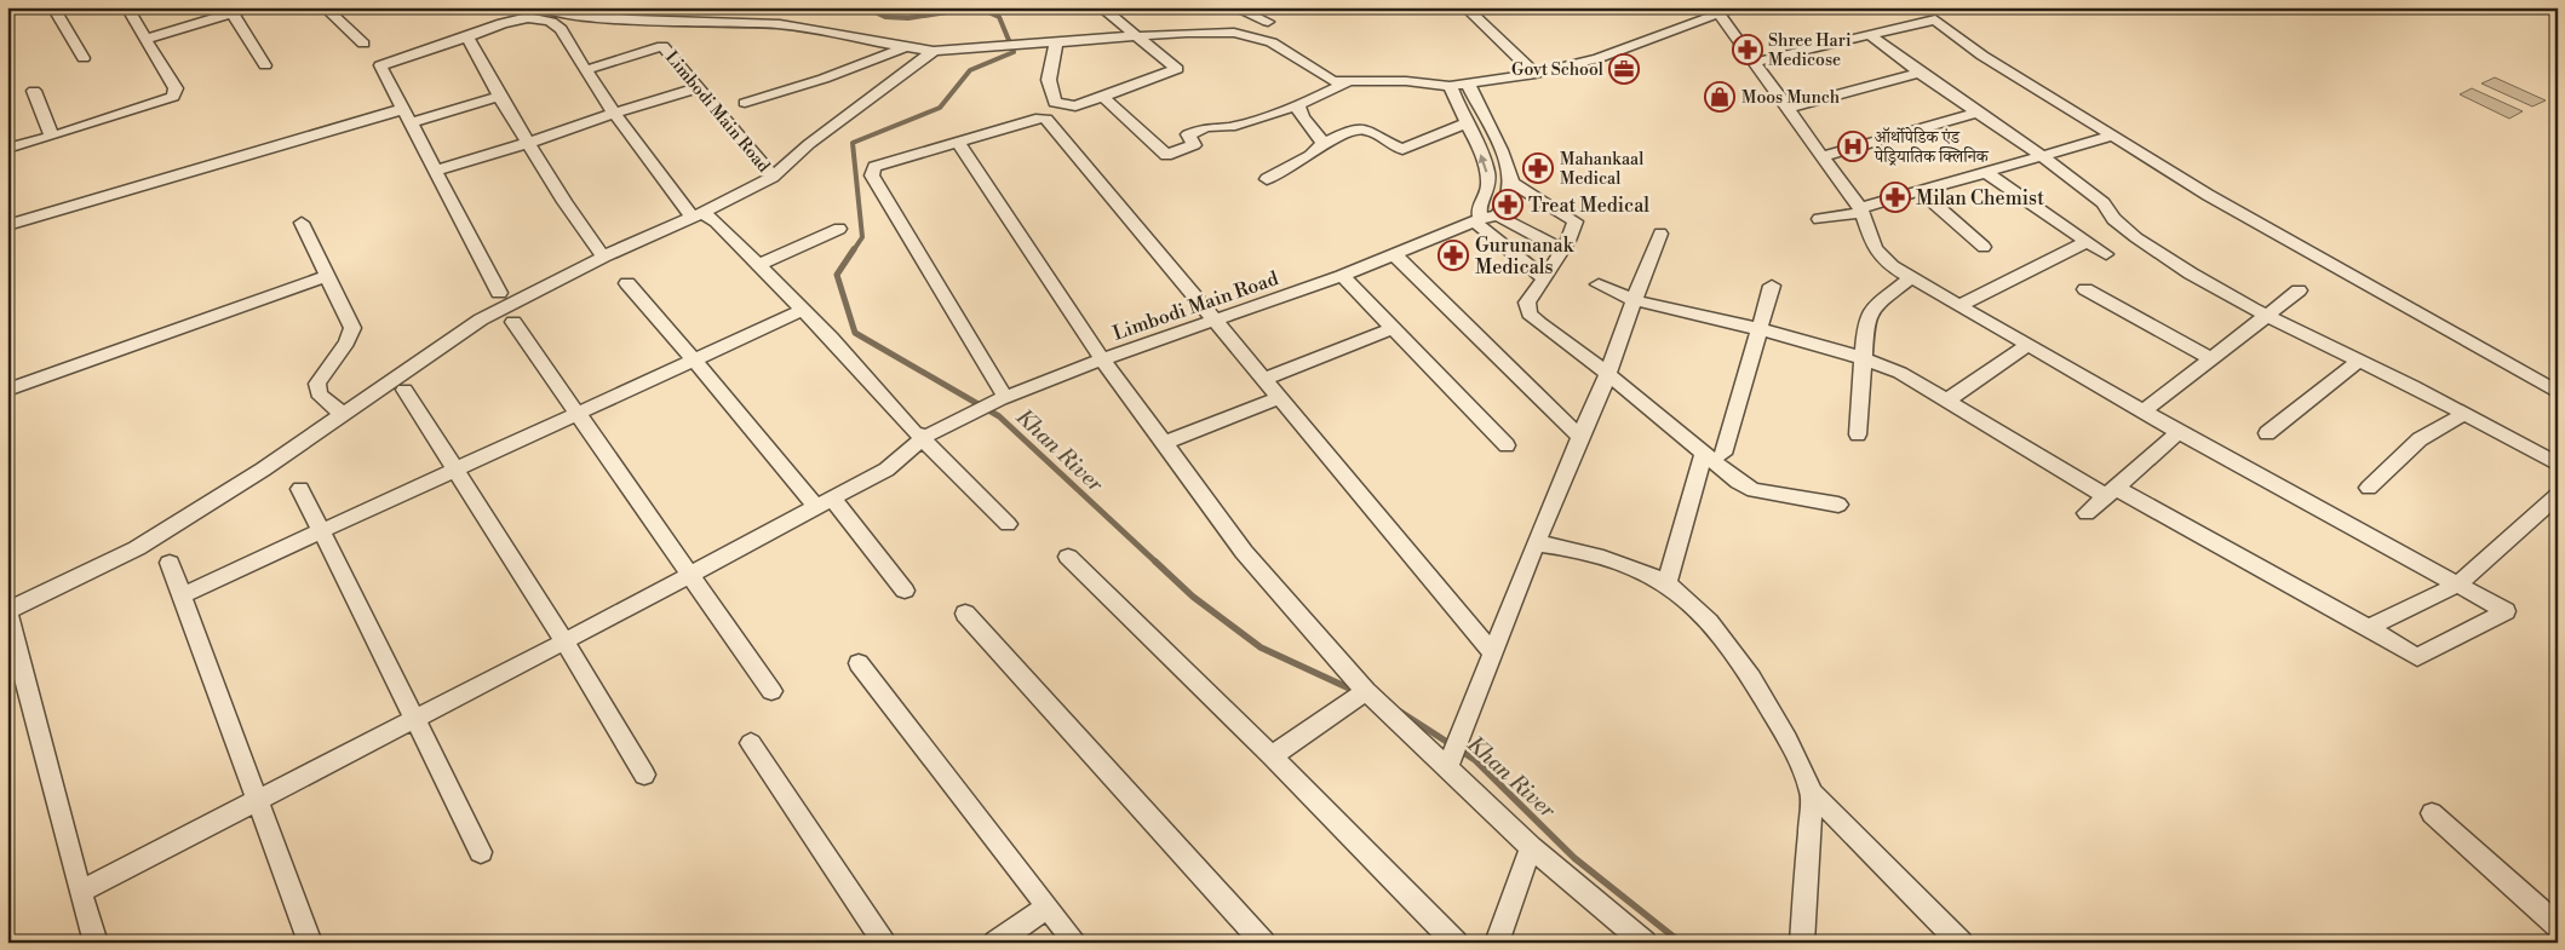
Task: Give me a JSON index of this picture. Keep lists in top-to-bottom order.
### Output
{
  "streets": {
    "street": ["Limbodi Main Road"]
  },
  "water": ["Khan River"],
  "places": {
    "pharmacy": [
      "Shree Hari Medicose",
      "Mahankaal Medical",
      "Milan Chemist",
      "Treat Medical",
      "Gurunanak Medicals"
    ],
    "office": ["Govt School"],
    "shop": ["Moos Munch"],
    "hospital": ["ऑर्थोपेडिक एंड पेड्रियातिक क्लिनिक"]
  }
}
